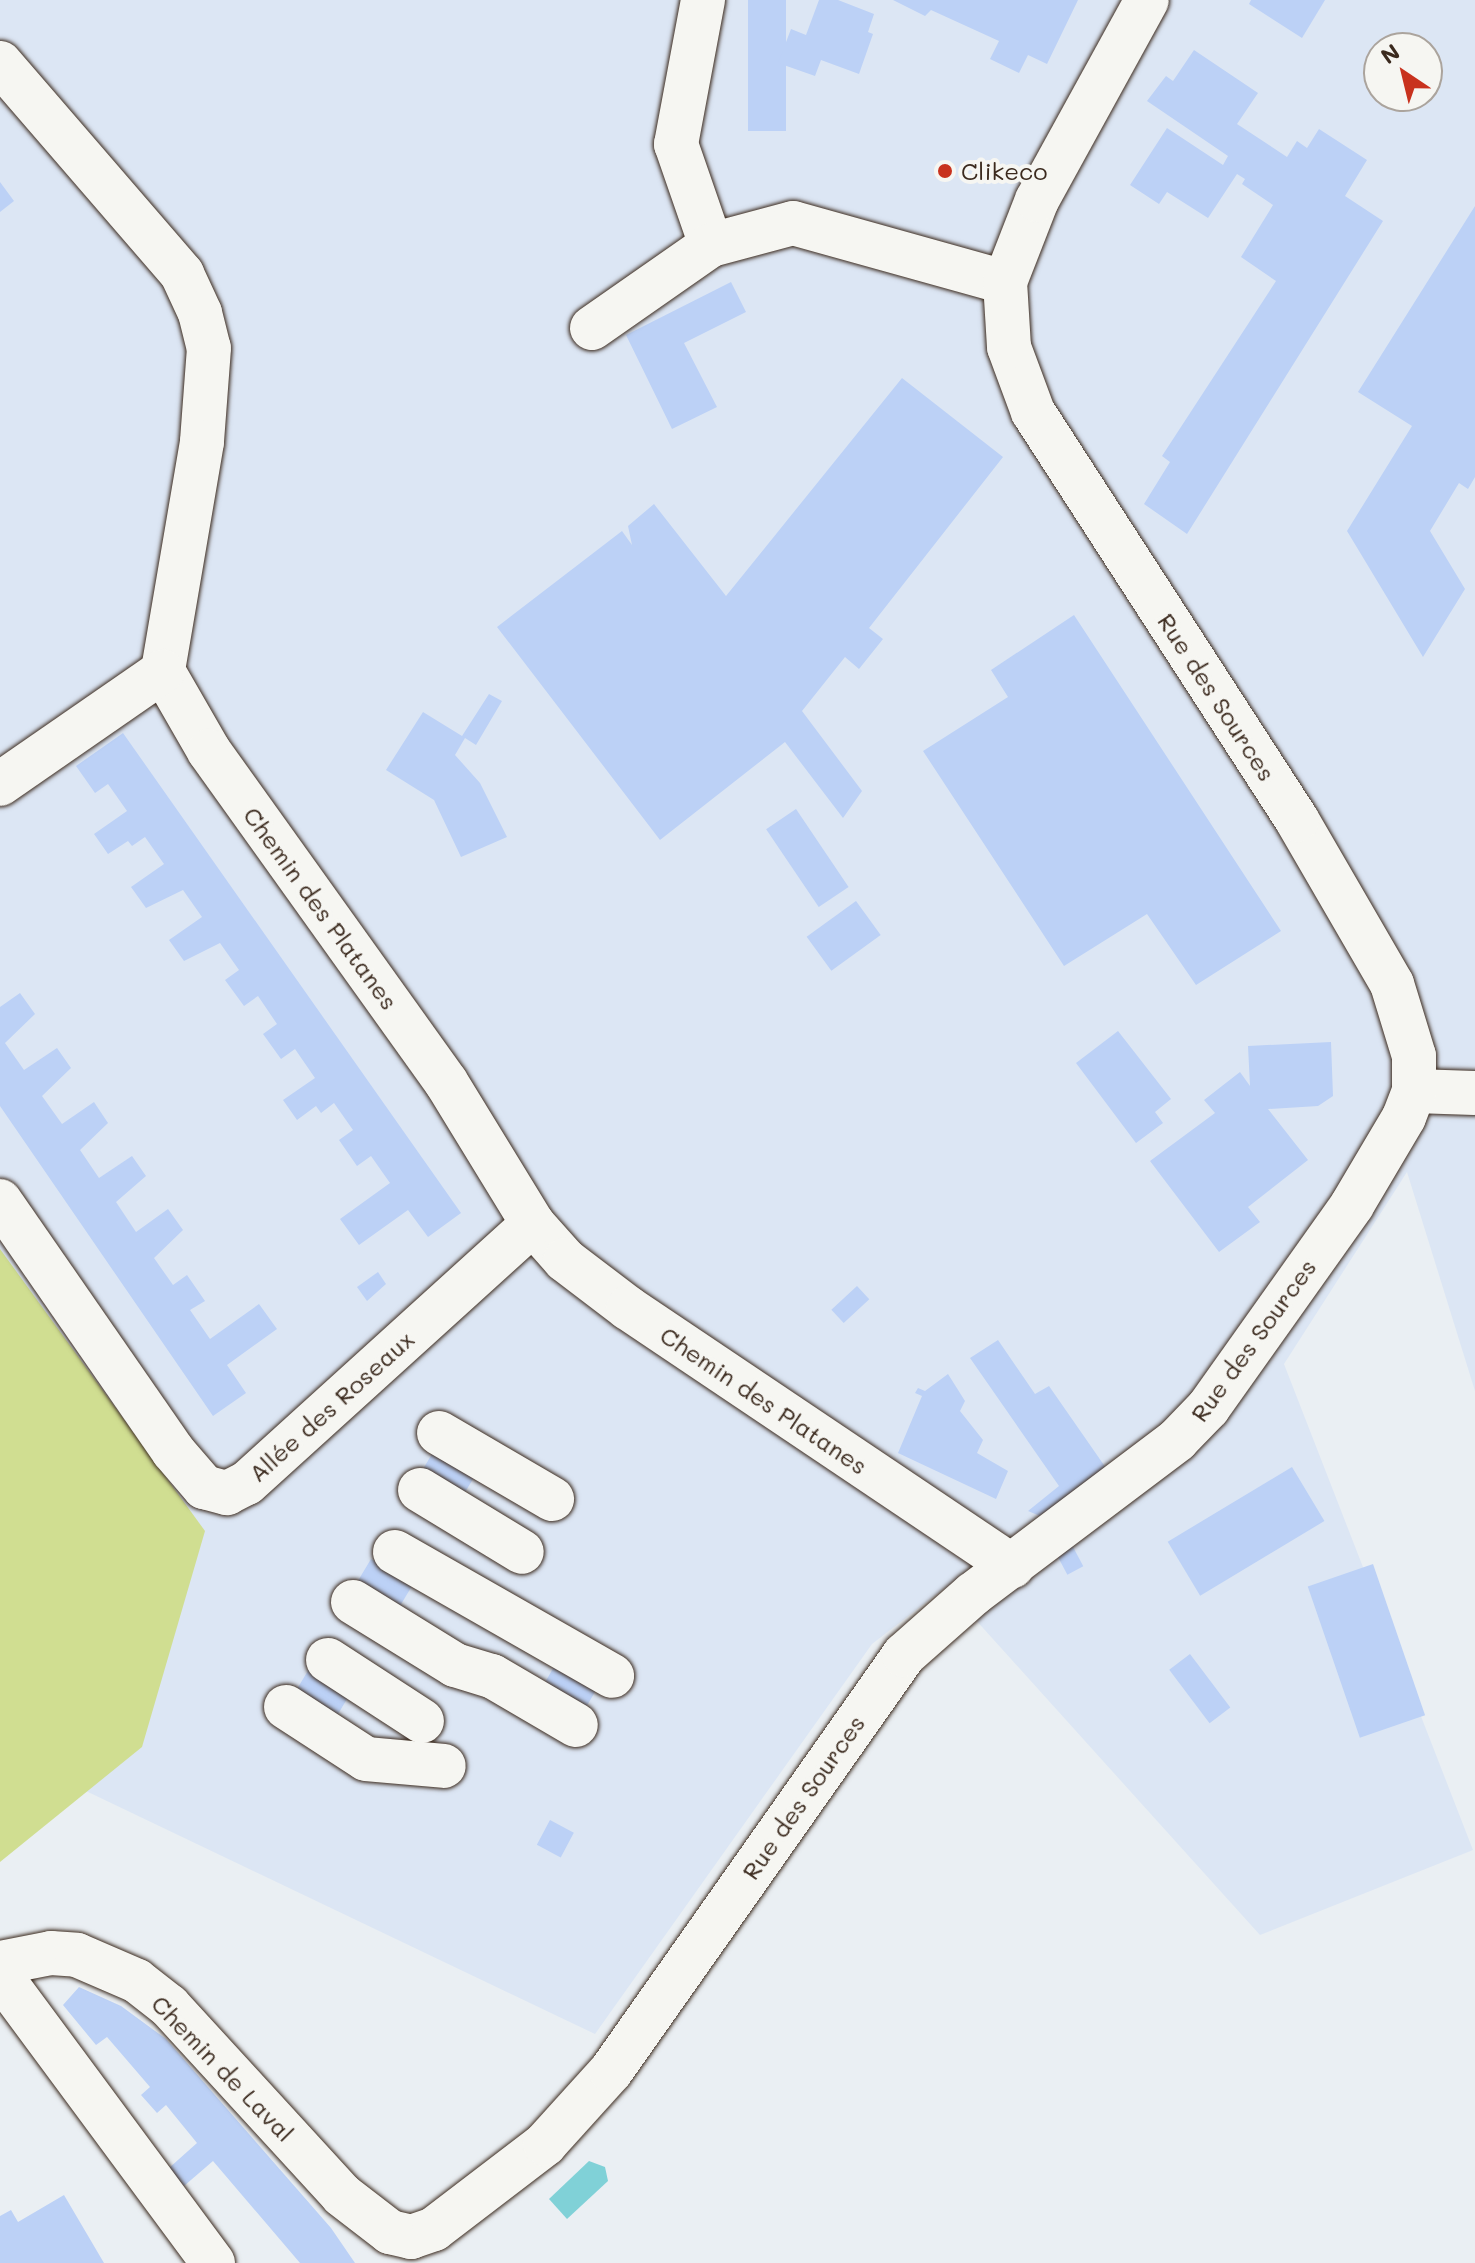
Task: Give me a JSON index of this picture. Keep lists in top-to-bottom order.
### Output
{
  "streets": {
    "street": [
      "Rue des Sources",
      "Chemin des Platanes",
      "Allée des Roseaux",
      "Chemin de Laval"
    ]
  },
  "crossings": [
    ["Rue des Sources", "Chemin des Platanes"],
    ["Rue des Sources", "Chemin de Laval"],
    ["Chemin des Platanes", "Allée des Roseaux"]
  ],
  "places": ["Clikeco"],
  "north": "top left"
}
